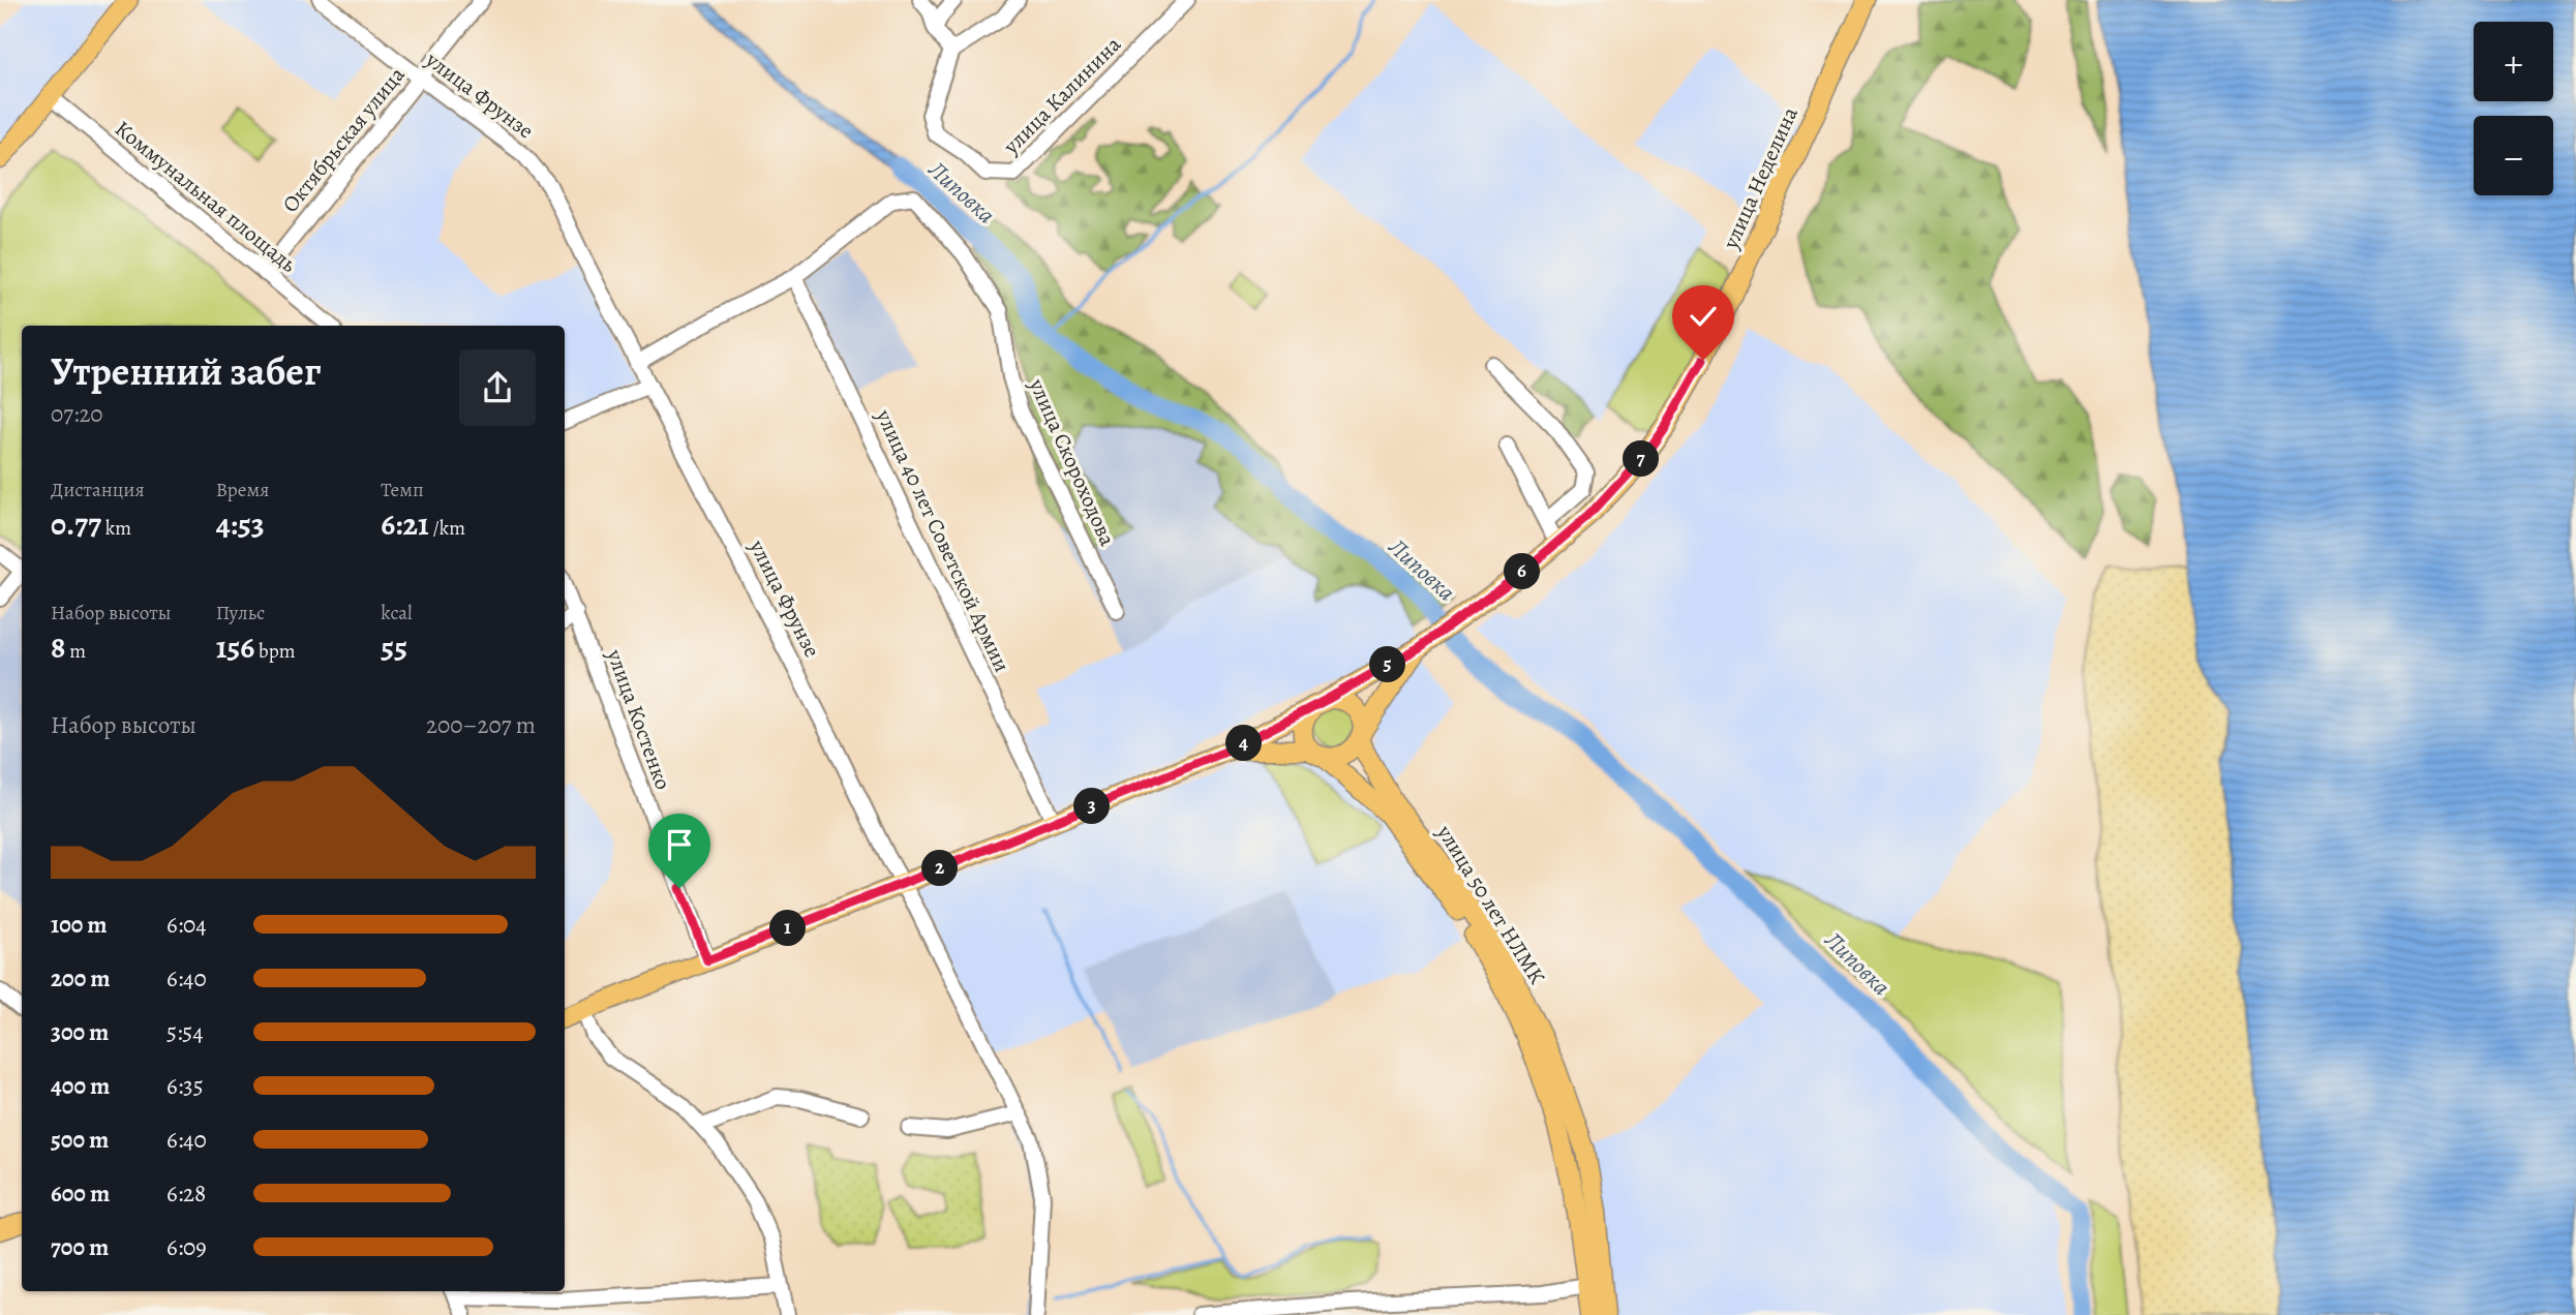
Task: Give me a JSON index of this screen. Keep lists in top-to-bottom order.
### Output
{
  "streets": {
    "main road": ["улица Неделина", "улица 50 лет НЛМК"],
    "street": [
      "улица Фрунзе",
      "улица Калинина",
      "Октябрьская улица",
      "Коммунальная площадь",
      "улица Скороходова",
      "улица 40 лет Советской Армии",
      "улица Костенко"
    ]
  },
  "crossings": [
    ["улица Фрунзе", "Октябрьская улица"],
    ["Октябрьская улица", "Коммунальная площадь"],
    ["улица Скороходова", "улица 40 лет Советской Армии"]
  ],
  "water": ["Липовка"],
  "page": {
    "map_buttons": ["+", "−"],
    "heading": ["Утренний забег", "07:20"],
    "pins": [
      "7",
      "6",
      "5",
      "4",
      "3",
      "2",
      "1"
    ],
    "stats": [
      ["Дистанция", "0.77 km"],
      ["Время", "4:53"],
      ["Темп", "6:21 /km"],
      ["Набор высоты", "8 m"],
      ["Пульс", "156 bpm"],
      ["kcal", "55"]
    ],
    "chart": ["Набор высоты", "200–207 m"],
    "list": [
      {
        "name": "100 m",
        "note": "6:04"
      },
      {
        "name": "200 m",
        "note": "6:40"
      },
      {
        "name": "300 m",
        "note": "5:54"
      },
      {
        "name": "400 m",
        "note": "6:35"
      },
      {
        "name": "500 m",
        "note": "6:40"
      },
      {
        "name": "600 m",
        "note": "6:28"
      },
      {
        "name": "700 m",
        "note": "6:09"
      }
    ]
  }
}
